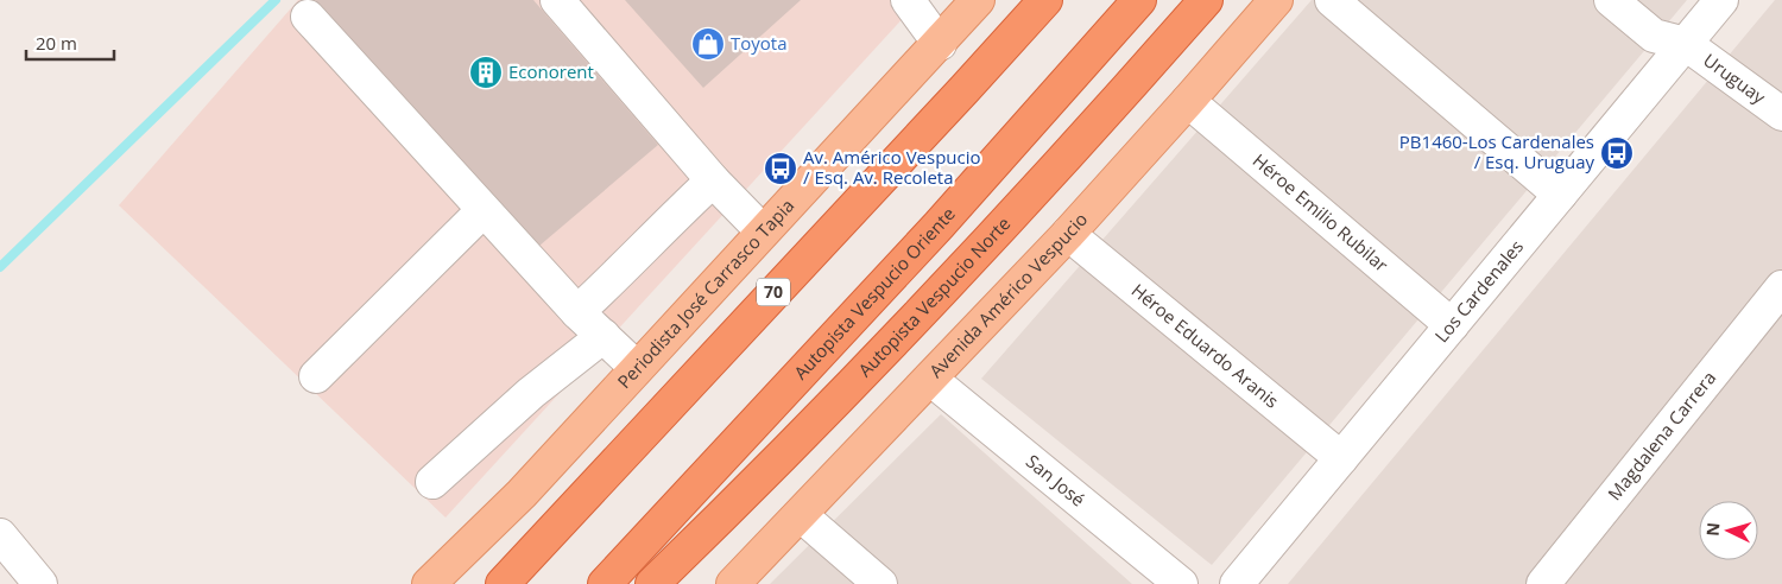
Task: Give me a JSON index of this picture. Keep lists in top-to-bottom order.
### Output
{
  "streets": {
    "highway": ["70", "Autopista Vespucio Oriente", "Autopista Vespucio Norte"],
    "main road": ["Periodista José Carrasco Tapia", "Avenida Américo Vespucio"],
    "street": [
      "Uruguay",
      "Héroe Emilio Rubilar",
      "Los Cardenales",
      "Héroe Eduardo Aranis",
      "Magdalena Carrera",
      "San José"
    ]
  },
  "crossings": [
    ["Uruguay", "Los Cardenales"],
    ["Héroe Emilio Rubilar", "Los Cardenales"],
    ["Héroe Emilio Rubilar", "Avenida Américo Vespucio"],
    ["Los Cardenales", "Héroe Eduardo Aranis"],
    ["Avenida Américo Vespucio", "Héroe Eduardo Aranis"],
    ["Avenida Américo Vespucio", "San José"]
  ],
  "places": {
    "shop": ["Toyota"],
    "building": ["Econorent"],
    "bus stop": ["PB1460-Los Cardenales / Esq. Uruguay", "Av. Américo Vespucio / Esq. Av. Recoleta"]
  },
  "scale_bar": "20 m",
  "north": "left"
}
